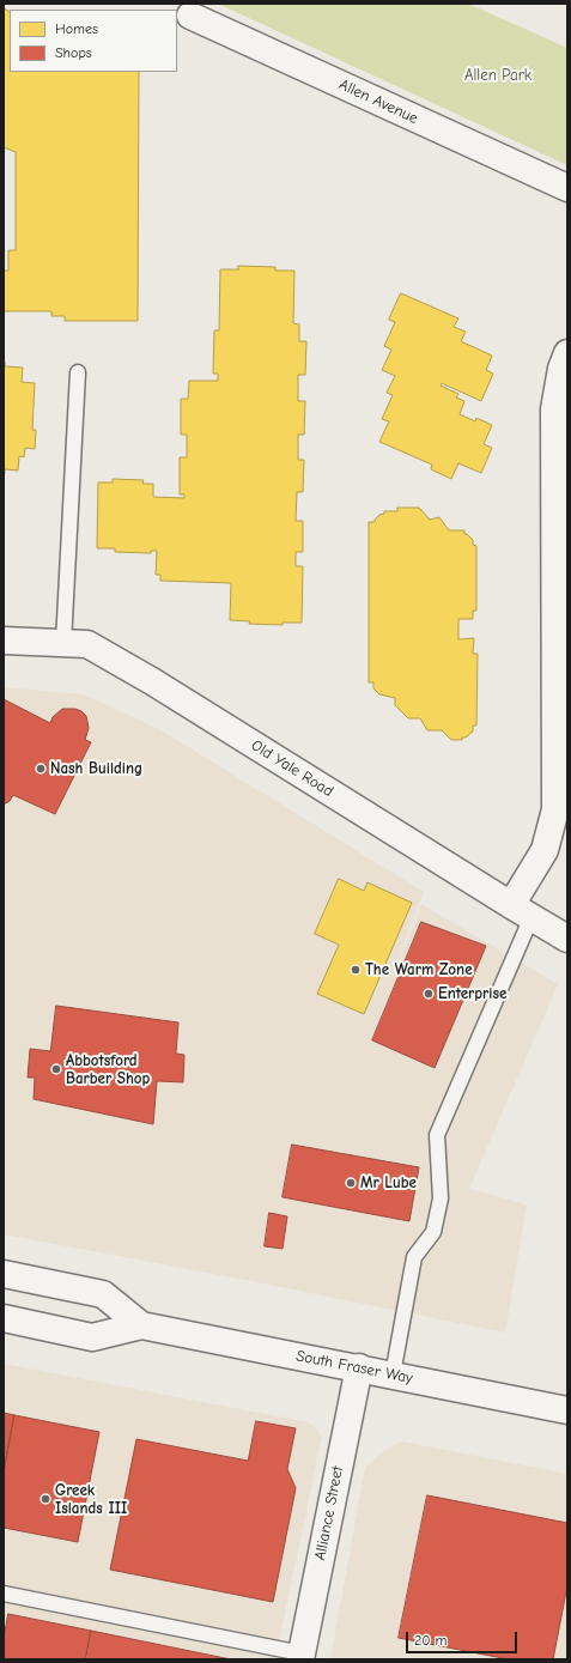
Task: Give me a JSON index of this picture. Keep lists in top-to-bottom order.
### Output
{
  "streets": {
    "street": [
      "Allen Avenue",
      "Old Yale Road",
      "South Fraser Way",
      "Alliance Street"
    ]
  },
  "crossings": [
    ["South Fraser Way", "Alliance Street"]
  ],
  "parks": ["Allen Park"],
  "places": [
    "Nash Building",
    "The Warm Zone",
    "Enterprise",
    "Abbotsford Barber Shop",
    "Mr Lube",
    "Greek Islands III"
  ],
  "legend": ["Homes", "Shops"],
  "scale_bar": "20 m"
}
